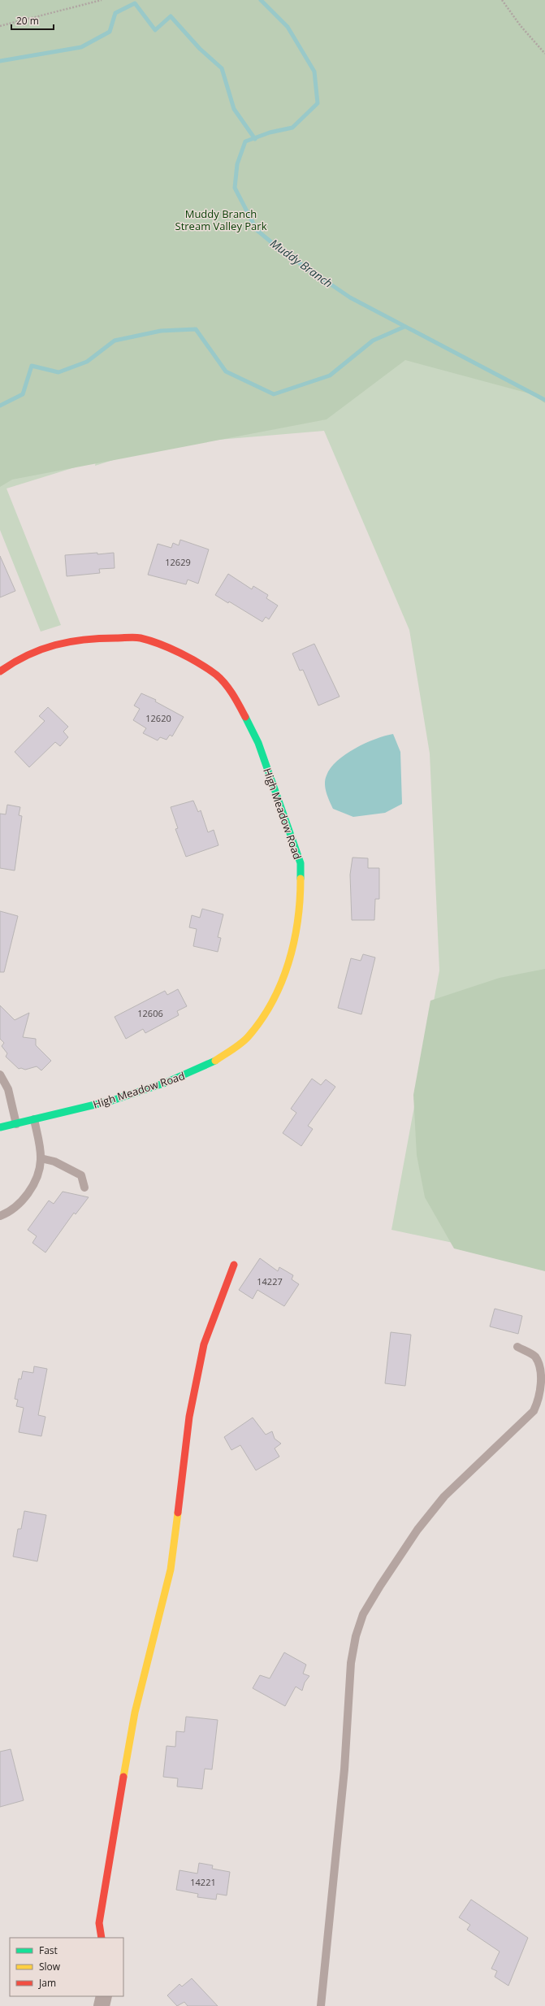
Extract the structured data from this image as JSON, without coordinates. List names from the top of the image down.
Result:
{
  "streets": {
    "street": ["High Meadow Road"]
  },
  "water": ["Muddy Branch"],
  "parks": ["Muddy Branch Stream Valley Park"],
  "house_numbers": [
    "12629",
    "12620",
    "12606",
    "14227",
    "14221"
  ],
  "legend": ["Fast", "Slow", "Jam"],
  "scale_bar": "20 m"
}
